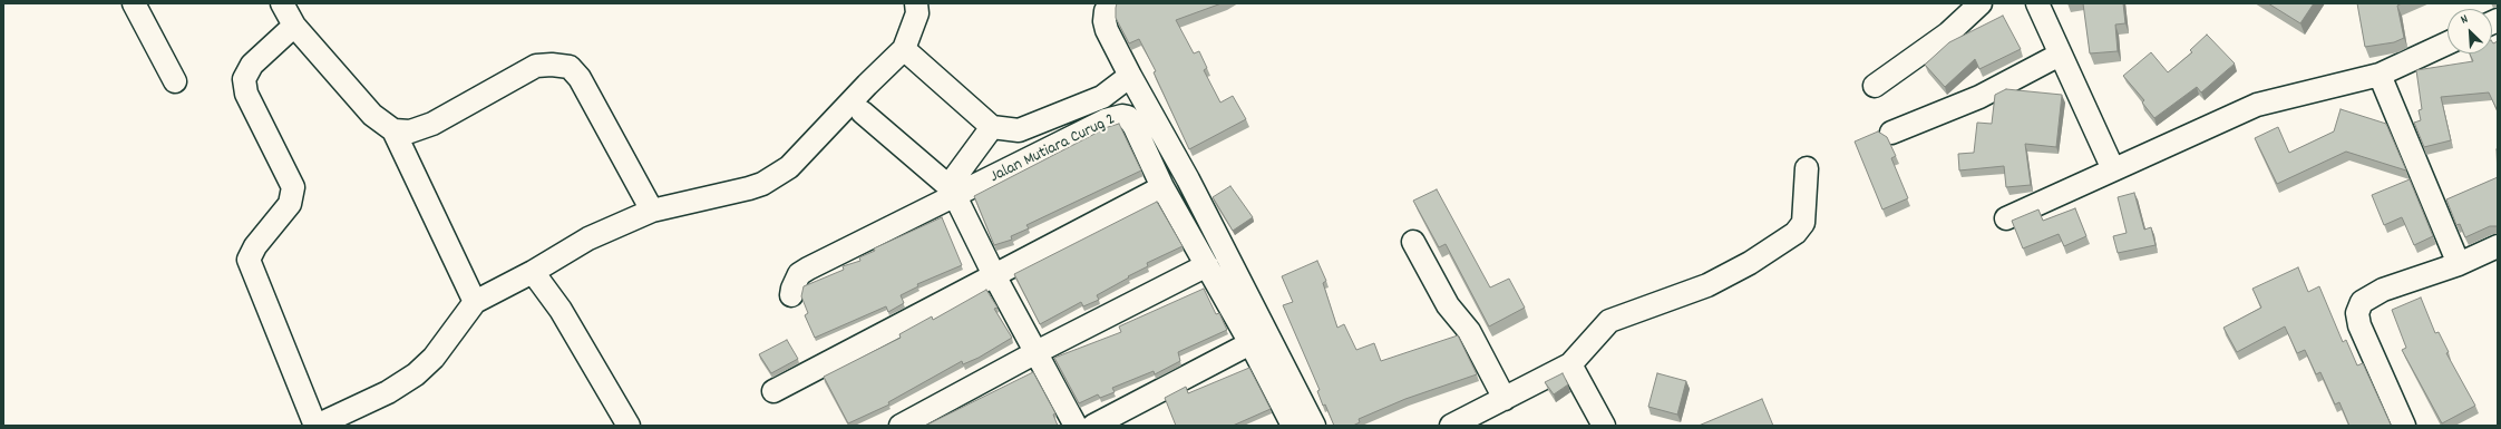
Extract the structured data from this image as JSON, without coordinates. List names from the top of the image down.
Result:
{
  "streets": {
    "street": ["Jalan Mutiara Curug 2"]
  },
  "north": "top left"
}
